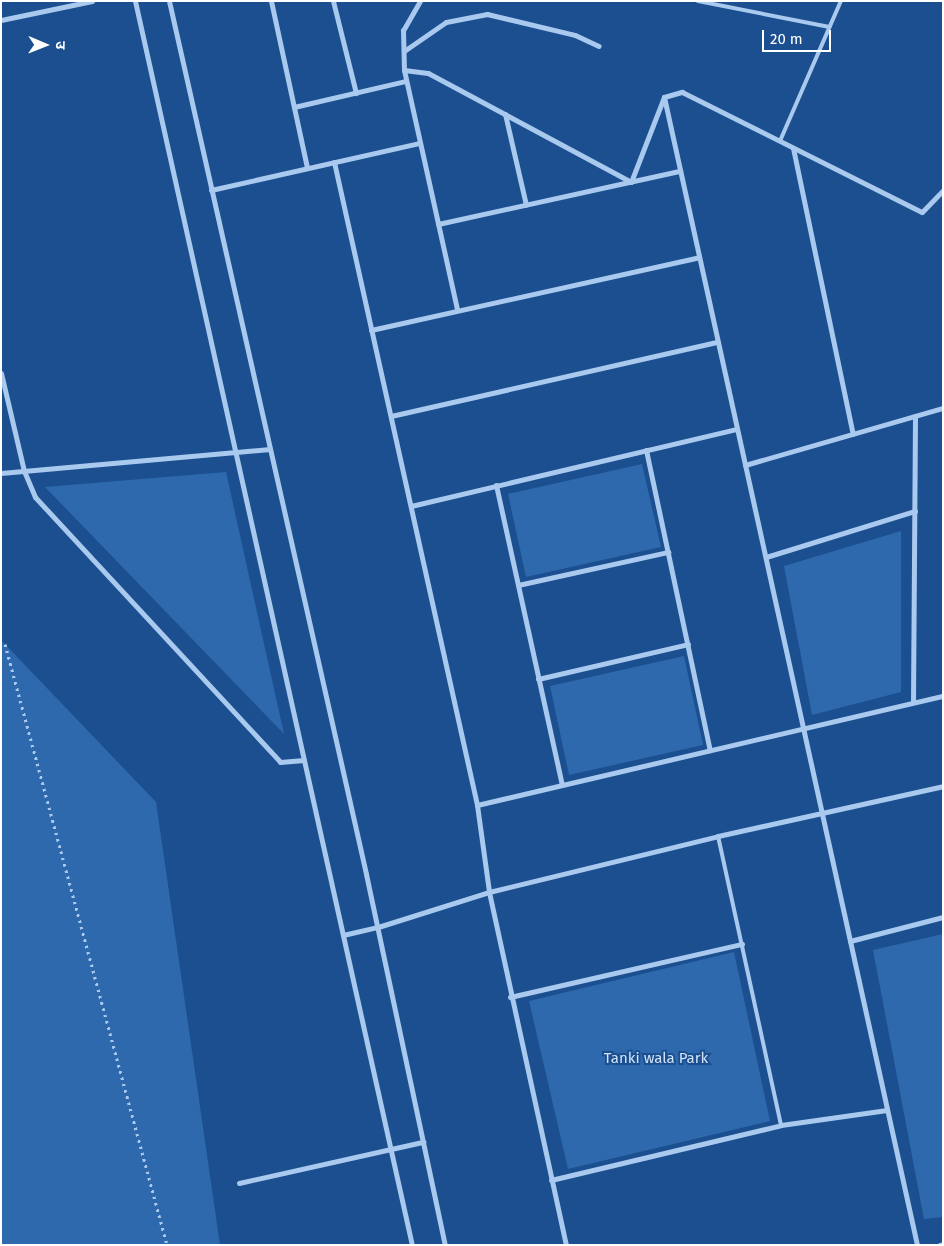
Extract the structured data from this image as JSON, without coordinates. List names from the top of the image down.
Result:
{
  "parks": ["Tanki wala Park"],
  "scale_bar": "20 m",
  "north": "right"
}
